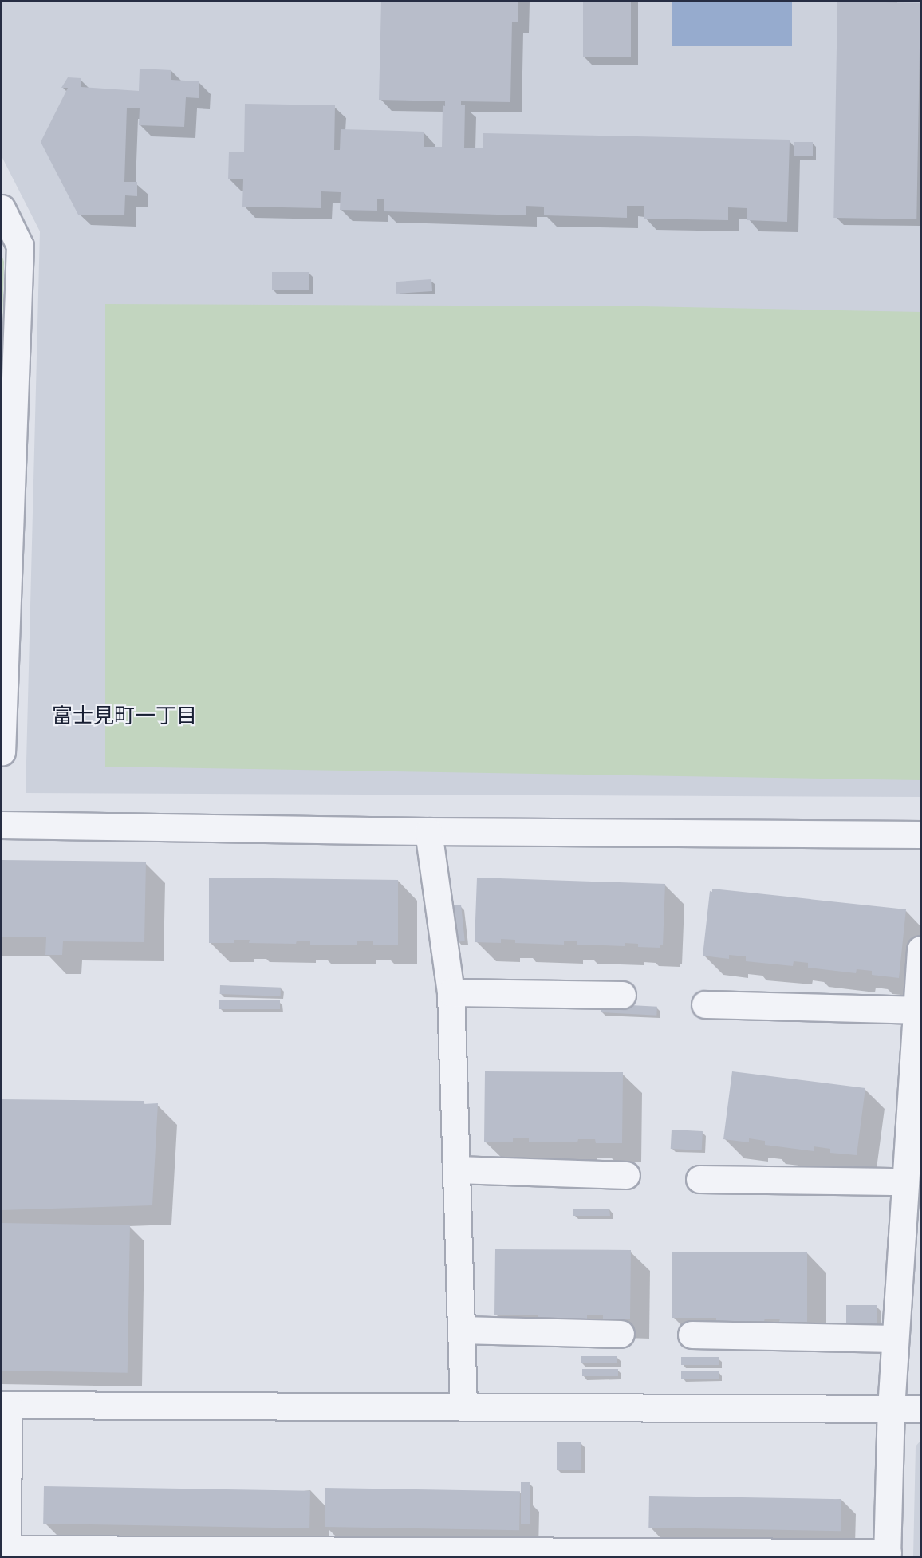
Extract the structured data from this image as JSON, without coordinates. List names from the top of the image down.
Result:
{
  "districts": ["富士見町一丁目"]
}
